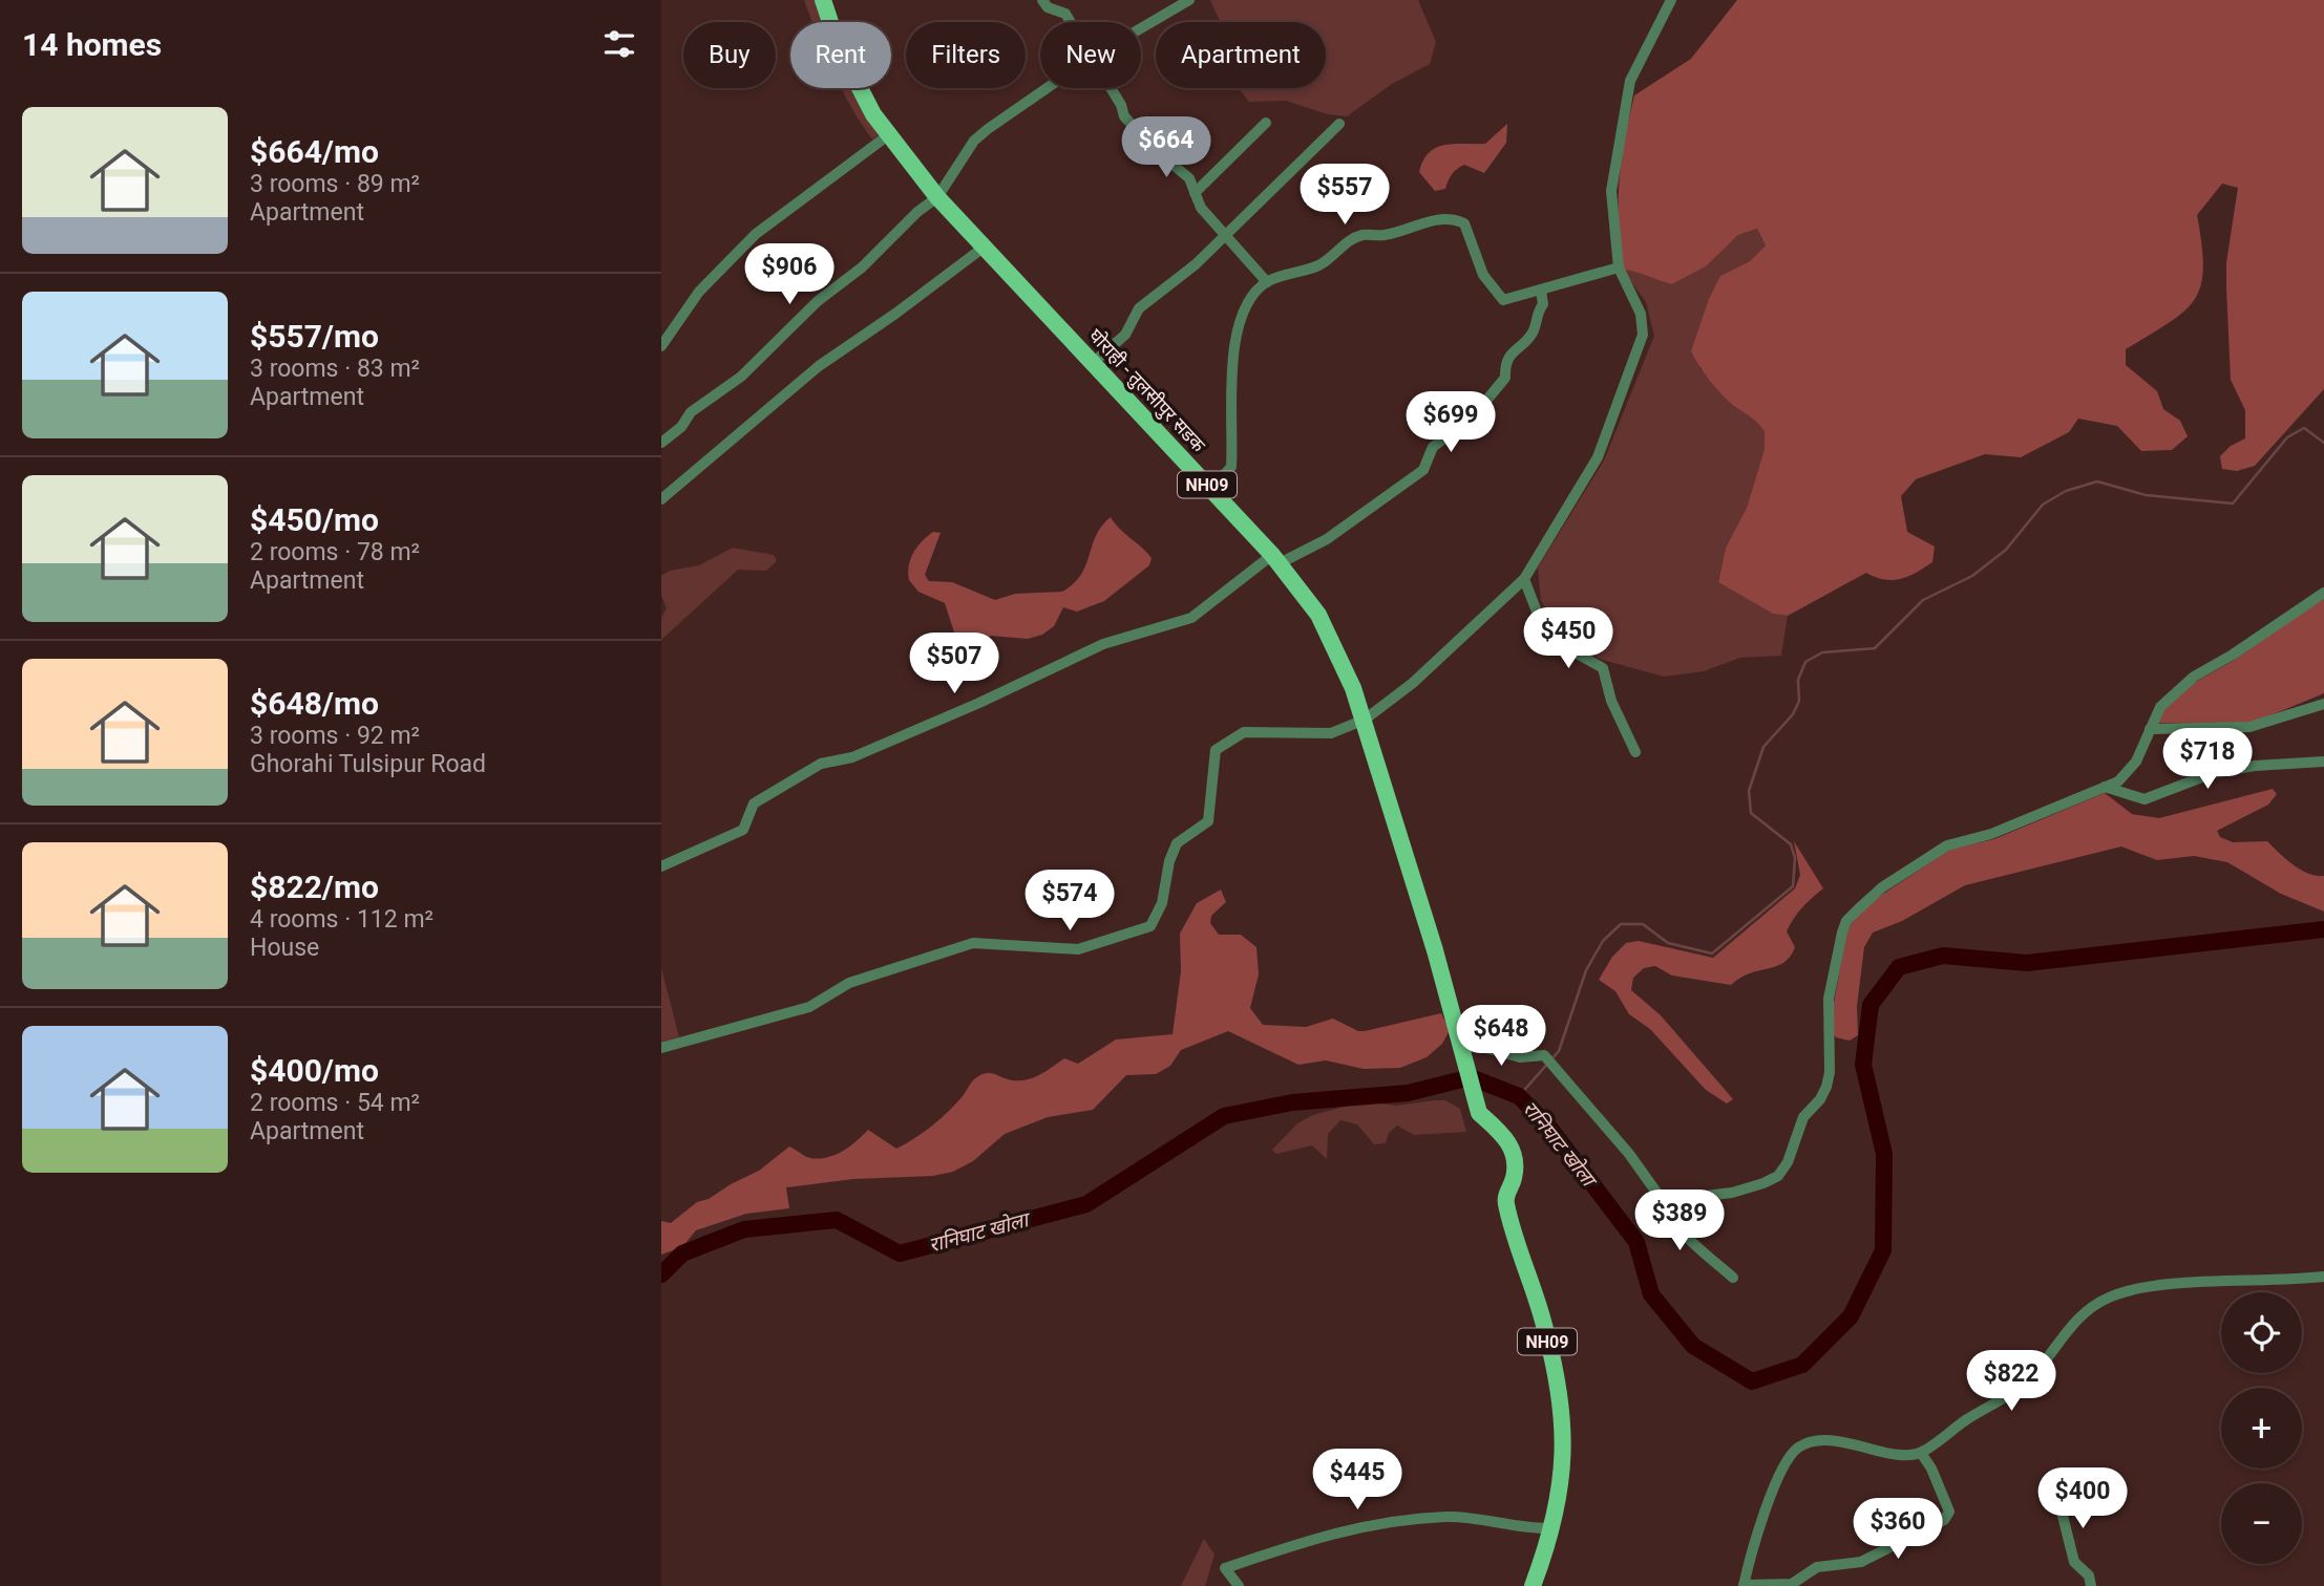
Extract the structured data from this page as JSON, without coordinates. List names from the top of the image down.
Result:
{
  "streets": {
    "main road": ["घोराही - तुलसीपुर सडक", "NH09"]
  },
  "crossings": [
    ["घोराही - तुलसीपुर सडक", "NH09"]
  ],
  "water": ["रानिघाट खोला"],
  "page": {
    "heading": "14 homes",
    "chip": [
      "Buy",
      "Rent",
      "Filters",
      "New",
      "Apartment"
    ],
    "list": [
      {
        "name": "$664/mo",
        "note": "3 rooms · 89 m² · Apartment"
      },
      {
        "name": "$557/mo",
        "note": "3 rooms · 83 m² · Apartment"
      },
      {
        "name": "$450/mo",
        "note": "2 rooms · 78 m² · Apartment"
      },
      {
        "name": "$648/mo",
        "note": "3 rooms · 92 m² · Ghorahi Tulsipur Road"
      },
      {
        "name": "$822/mo",
        "note": "4 rooms · 112 m² · House"
      },
      {
        "name": "$400/mo",
        "note": "2 rooms · 54 m² · Apartment"
      }
    ],
    "price": [
      "$664",
      "$557",
      "$906",
      "$699",
      "$450",
      "$507",
      "$718",
      "$574",
      "$648",
      "$389",
      "$822",
      "$445",
      "$400",
      "$360"
    ],
    "map_buttons": ["+", "−"]
  }
}
